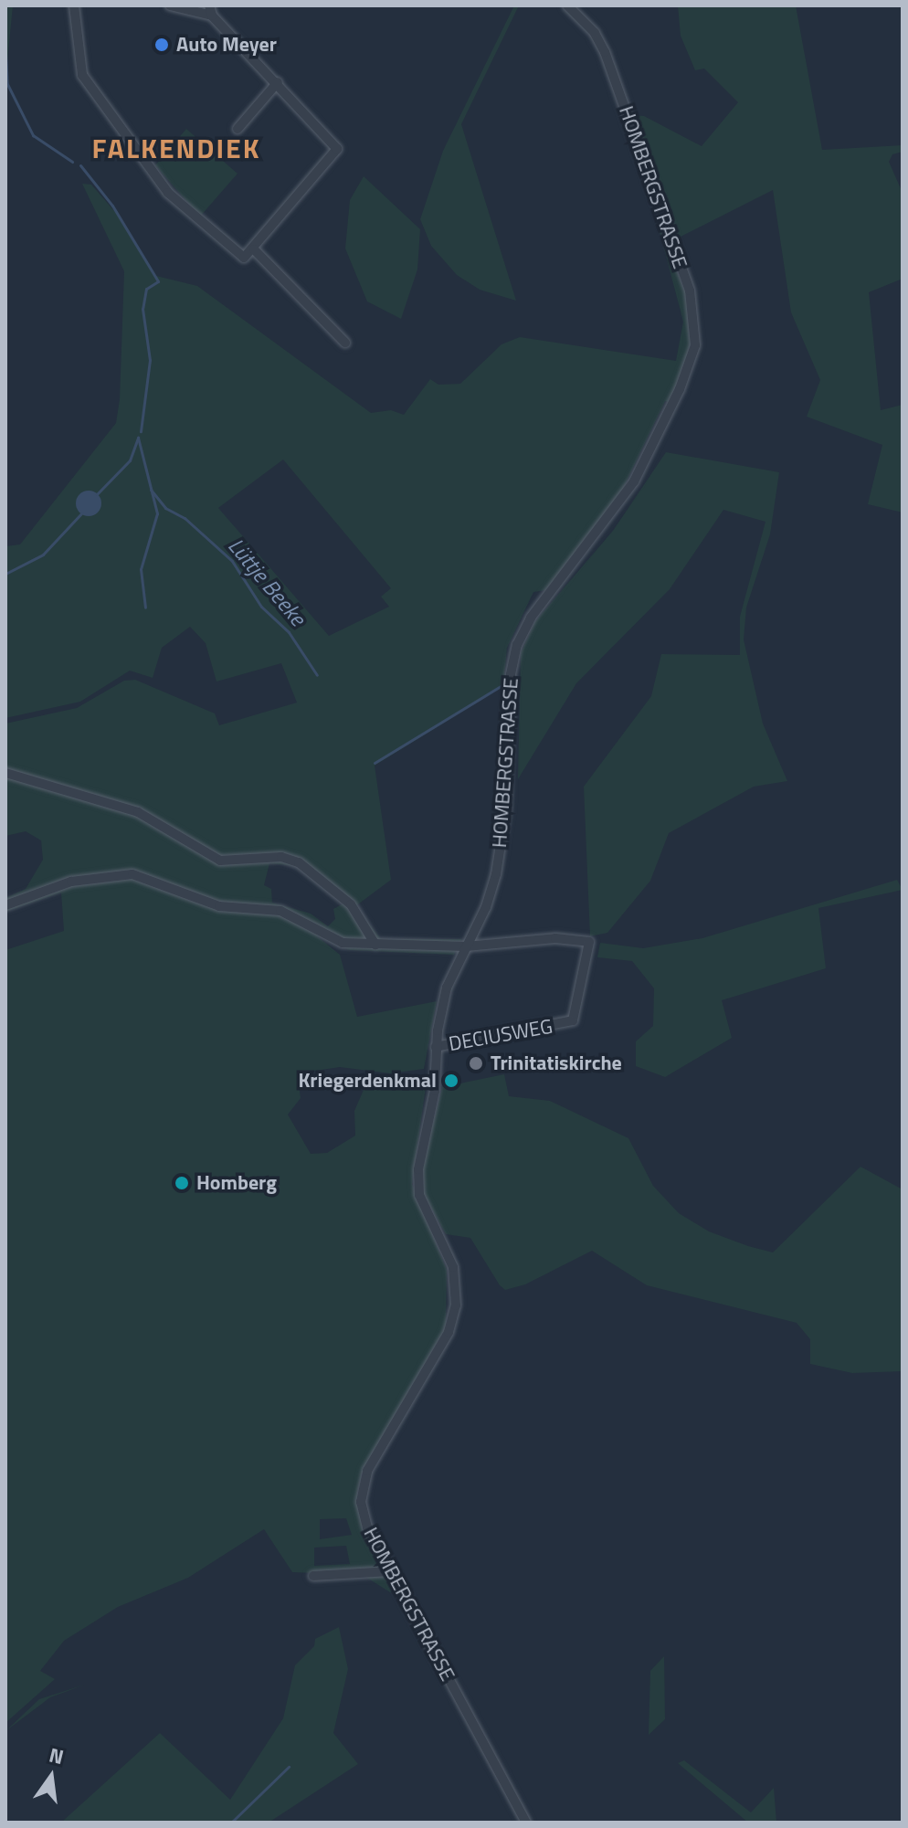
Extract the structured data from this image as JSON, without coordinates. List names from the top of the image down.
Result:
{
  "streets": {
    "street": ["HOMBERGSTRASSE", "DECIUSWEG"]
  },
  "crossings": [
    ["HOMBERGSTRASSE", "DECIUSWEG"]
  ],
  "districts": ["FALKENDIEK"],
  "water": ["Lüttje Beeke"],
  "places": [
    "Auto Meyer",
    "Trinitatiskirche",
    "Kriegerdenkmal",
    "Homberg"
  ],
  "north": "top"
}
